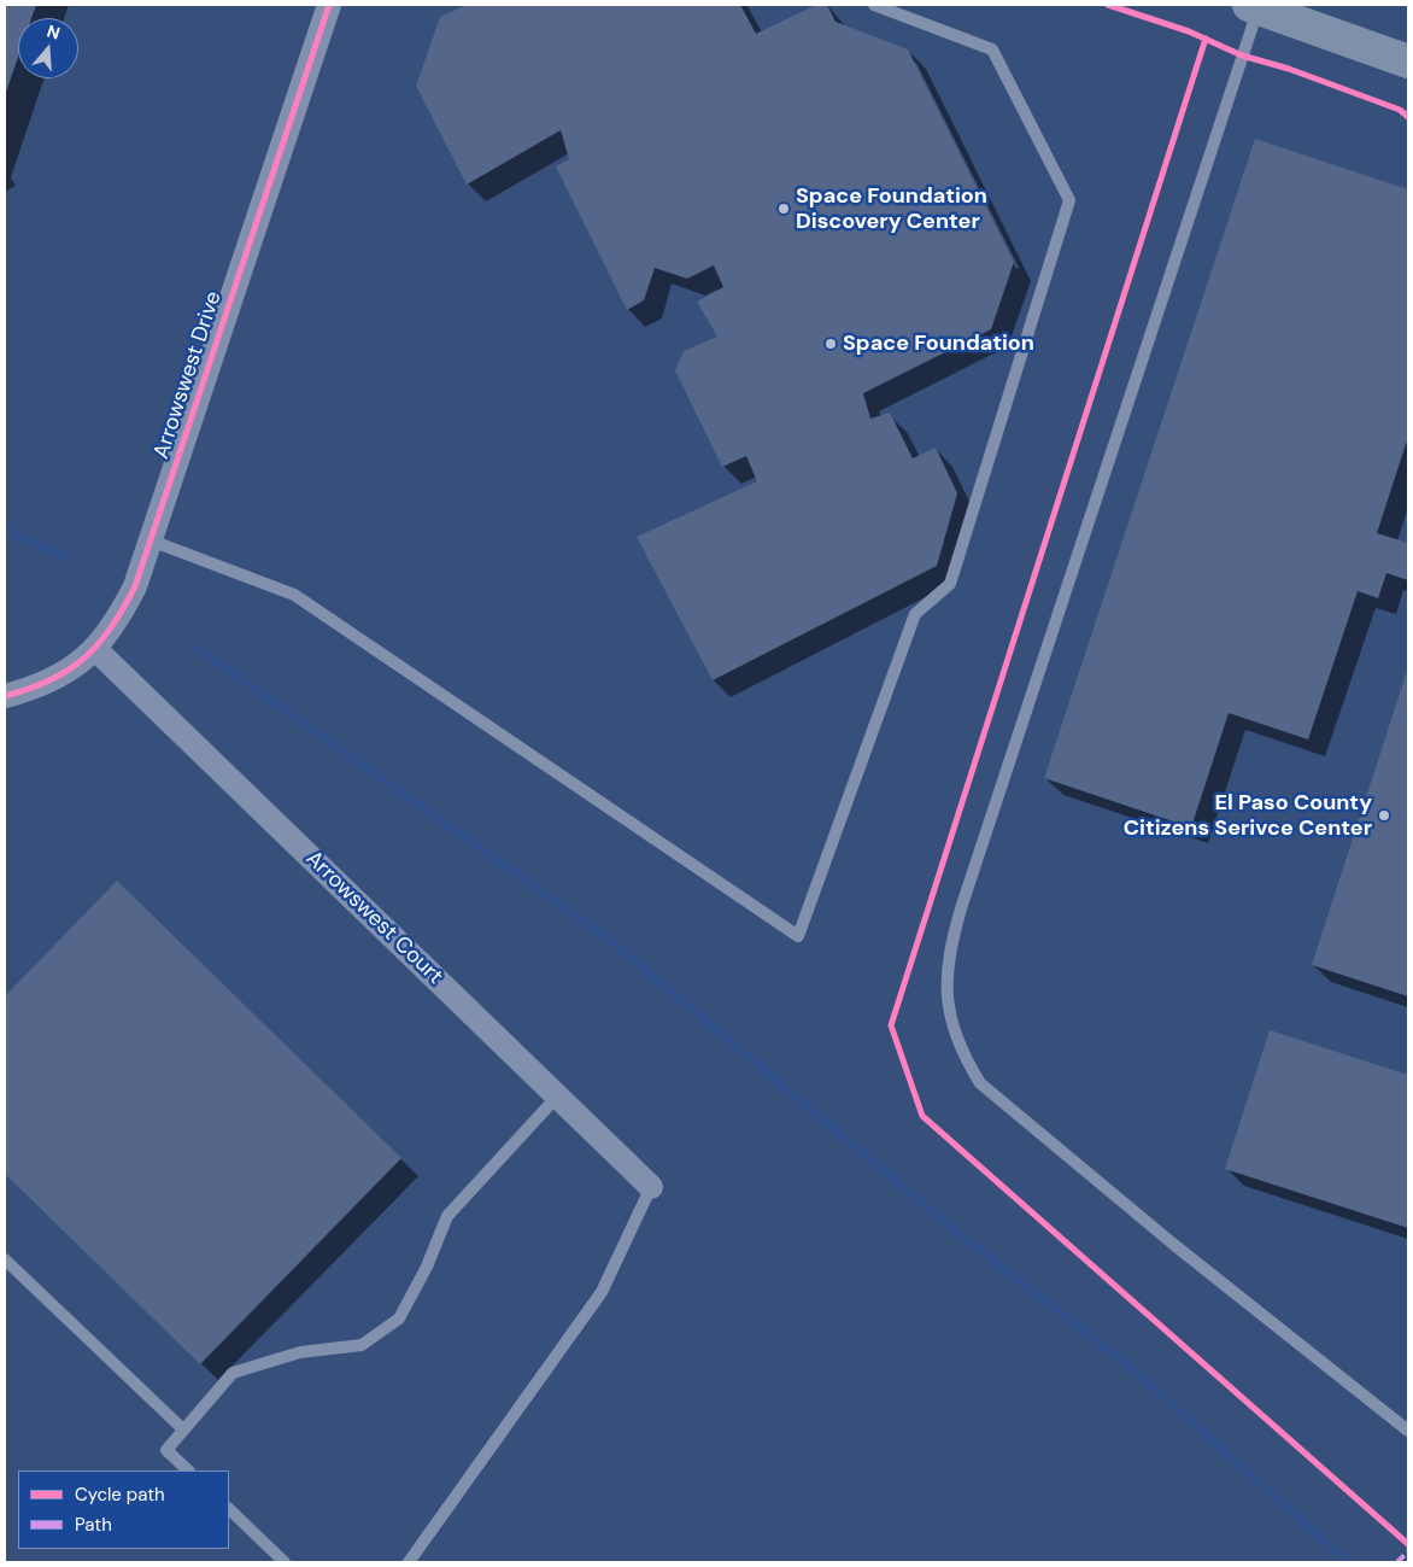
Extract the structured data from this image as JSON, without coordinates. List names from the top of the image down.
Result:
{
  "streets": {
    "street": ["Arrowswest Drive", "Arrowswest Court"]
  },
  "crossings": [
    ["Arrowswest Drive", "Arrowswest Court"]
  ],
  "places": ["Space Foundation Discovery Center", "Space Foundation", "El Paso County Citizens Serivce Center"],
  "legend": ["Cycle path", "Path"],
  "north": "top"
}
